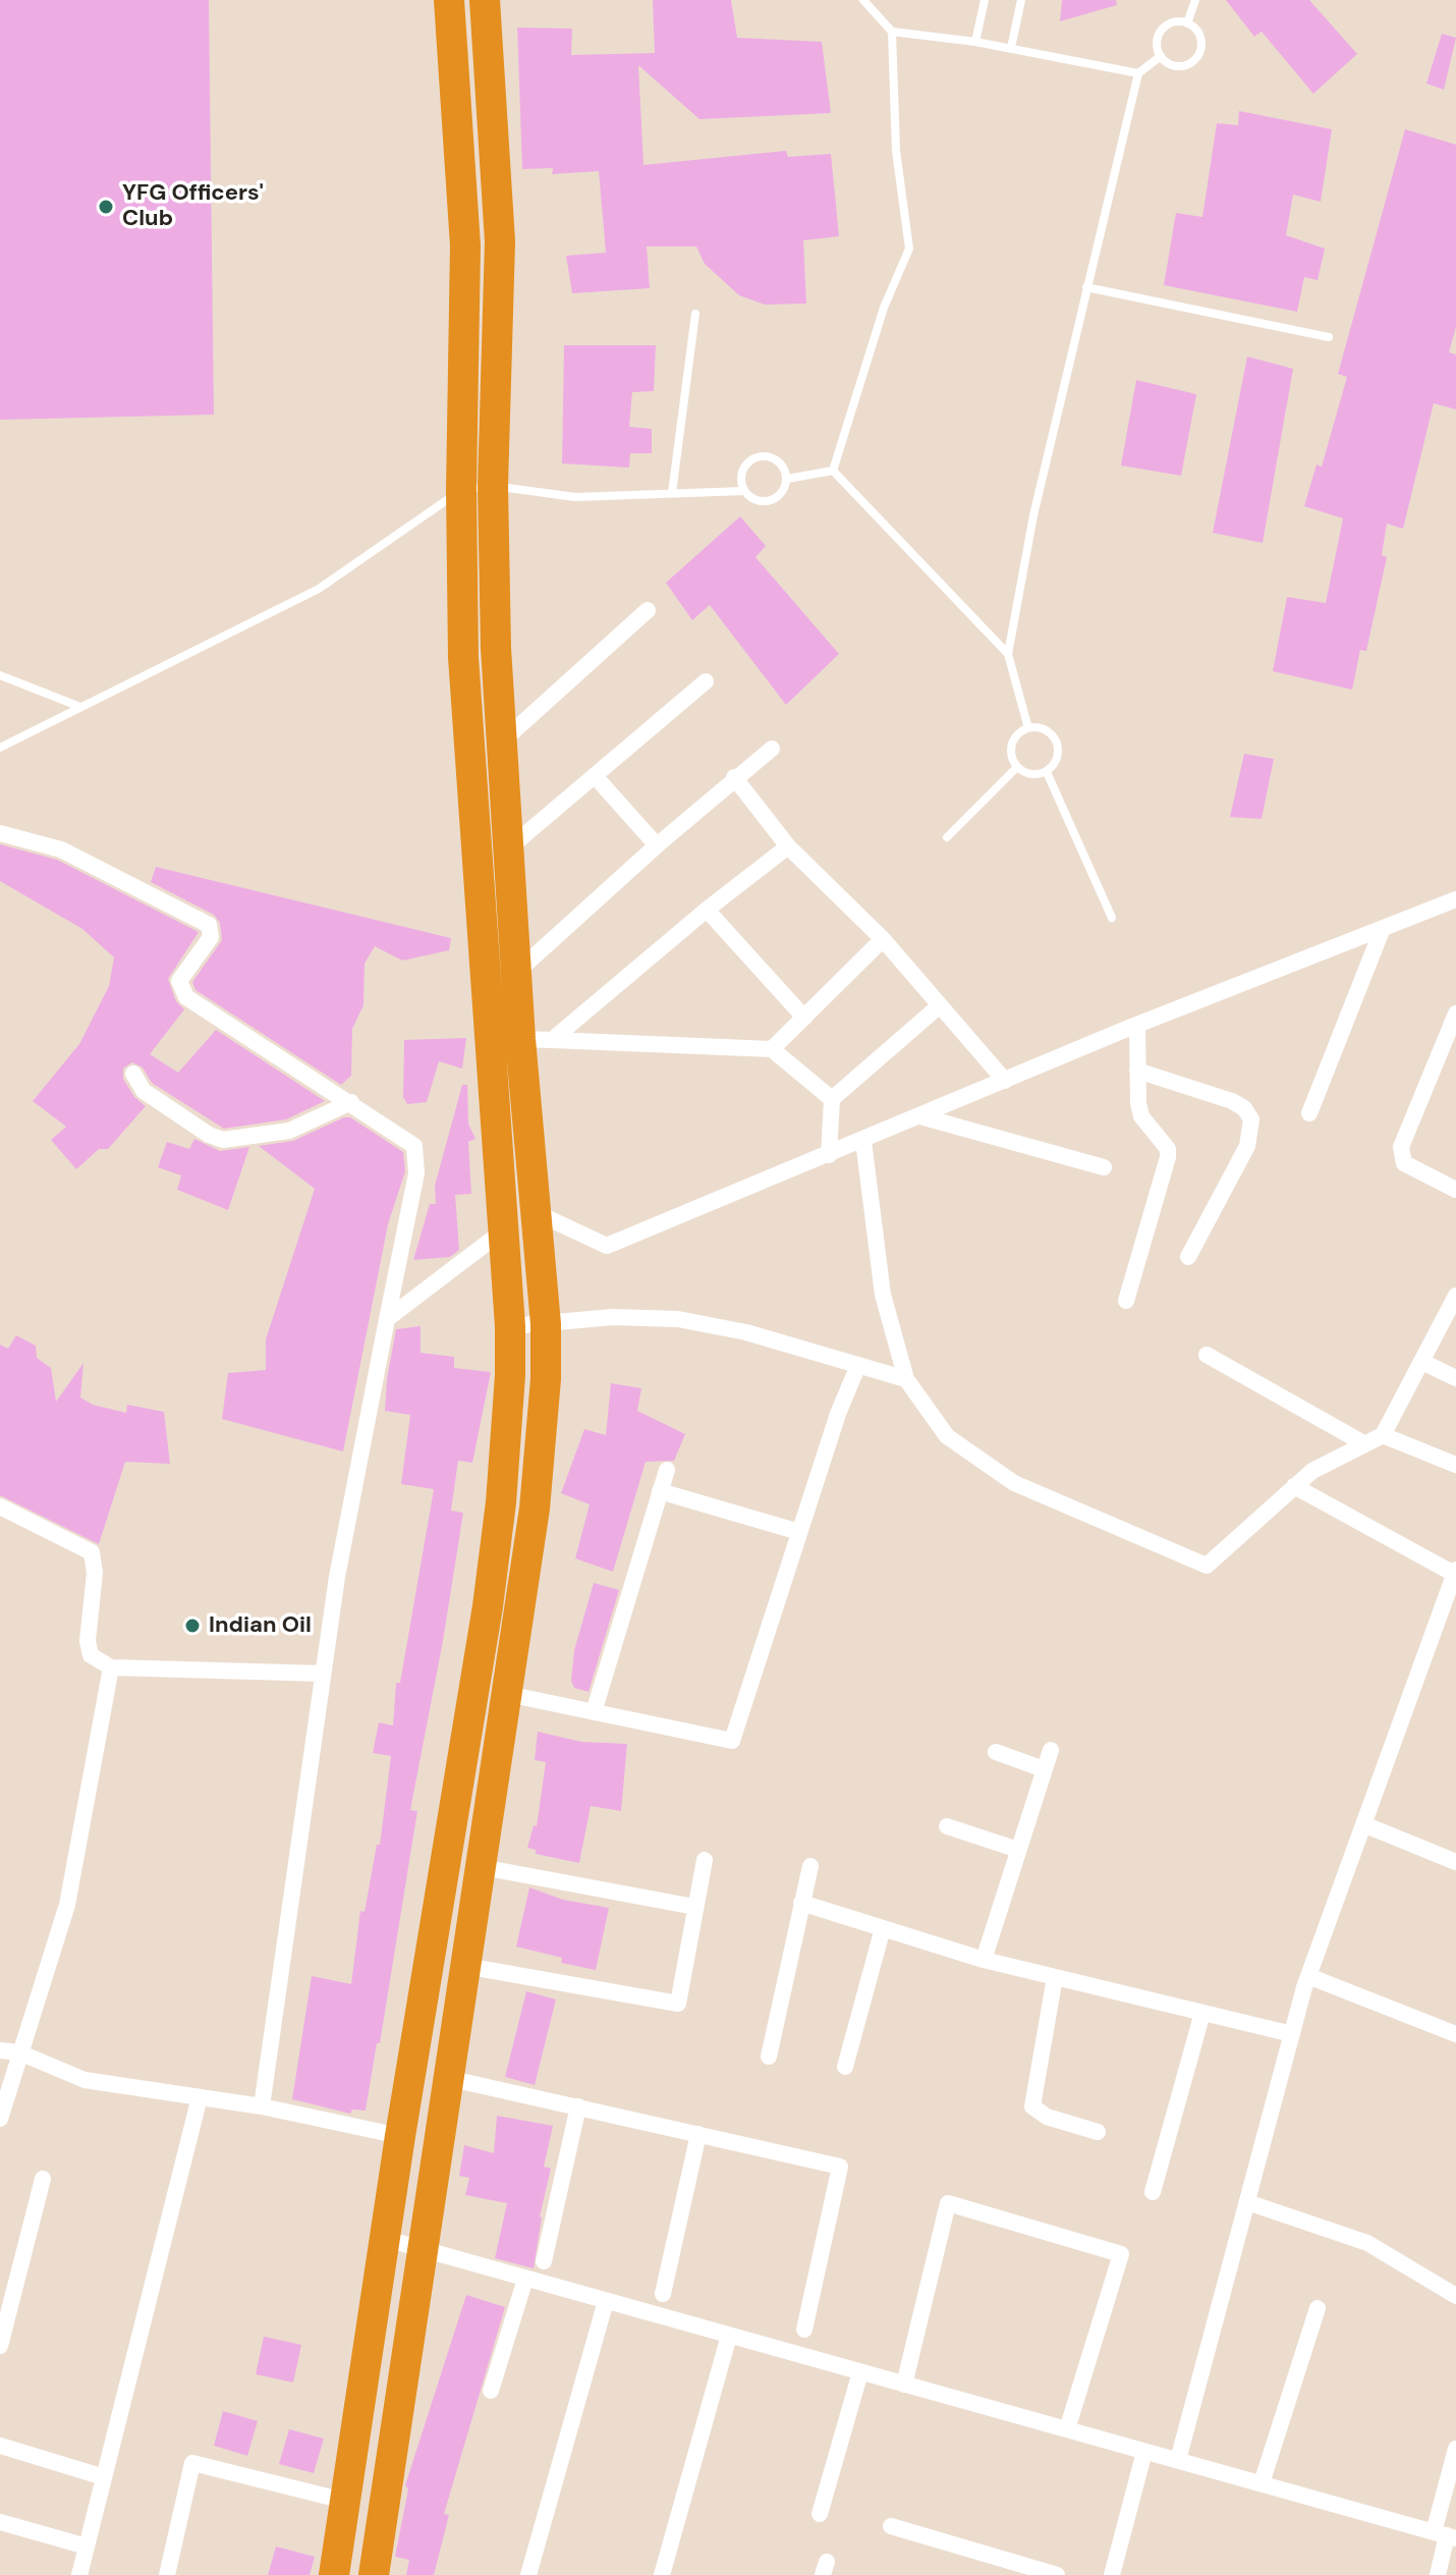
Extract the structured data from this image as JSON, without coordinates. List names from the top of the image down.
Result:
{
  "places": ["YFG Officers' Club", "Indian Oil"]
}
